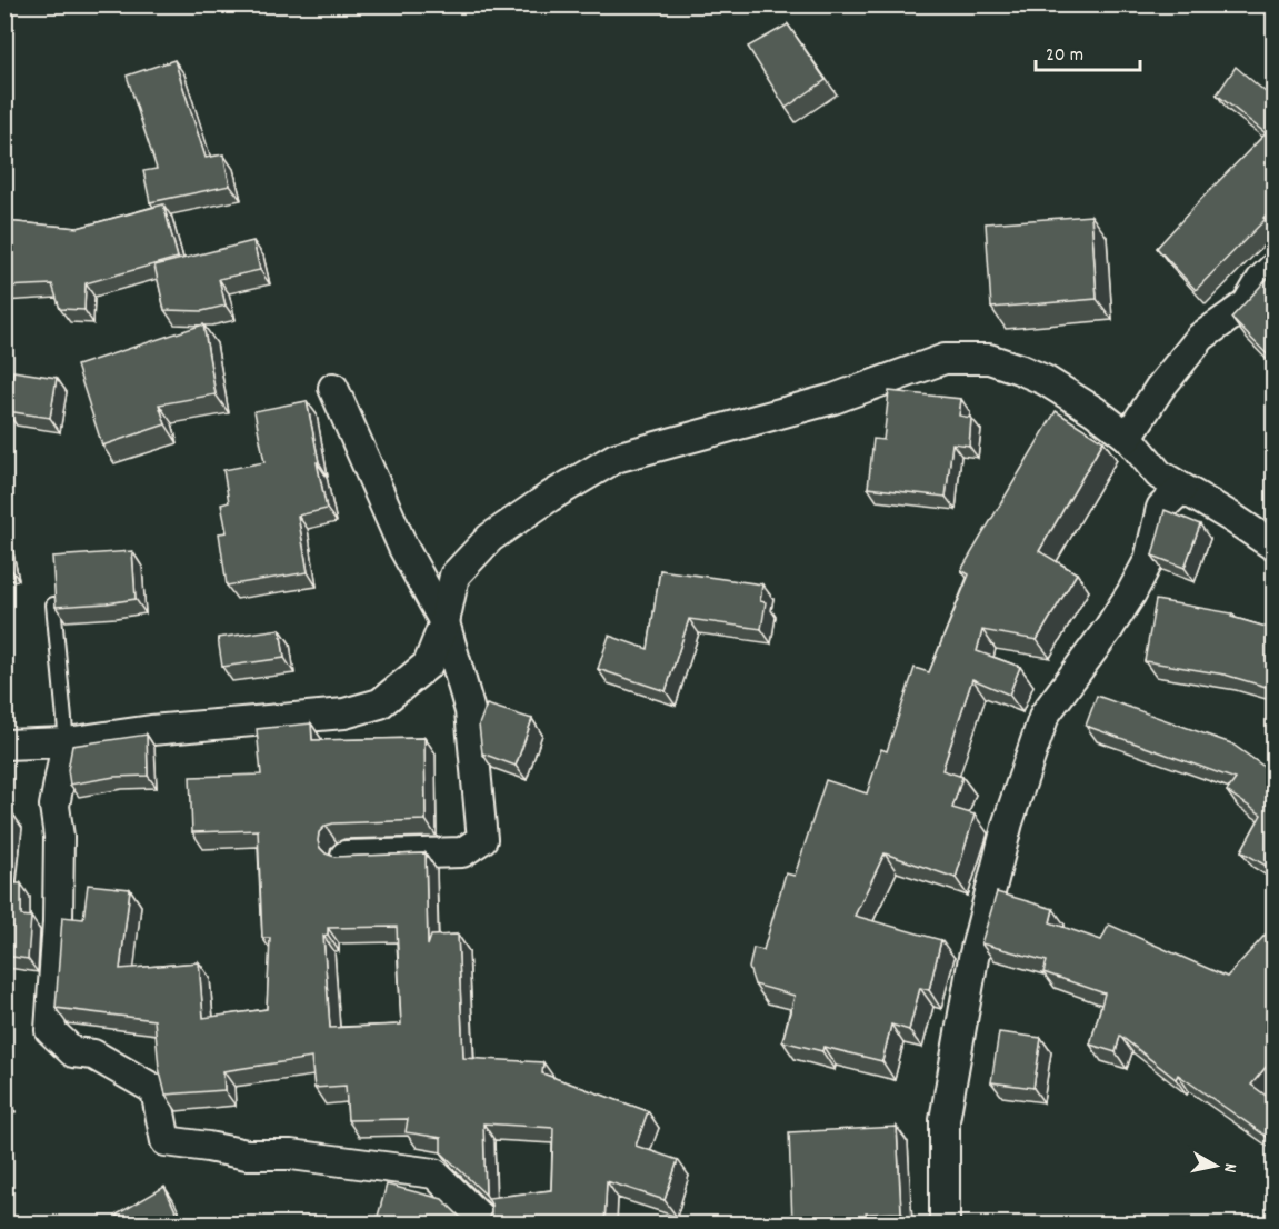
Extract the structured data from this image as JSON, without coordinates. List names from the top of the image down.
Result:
{
  "scale_bar": "20 m",
  "north": "right"
}
